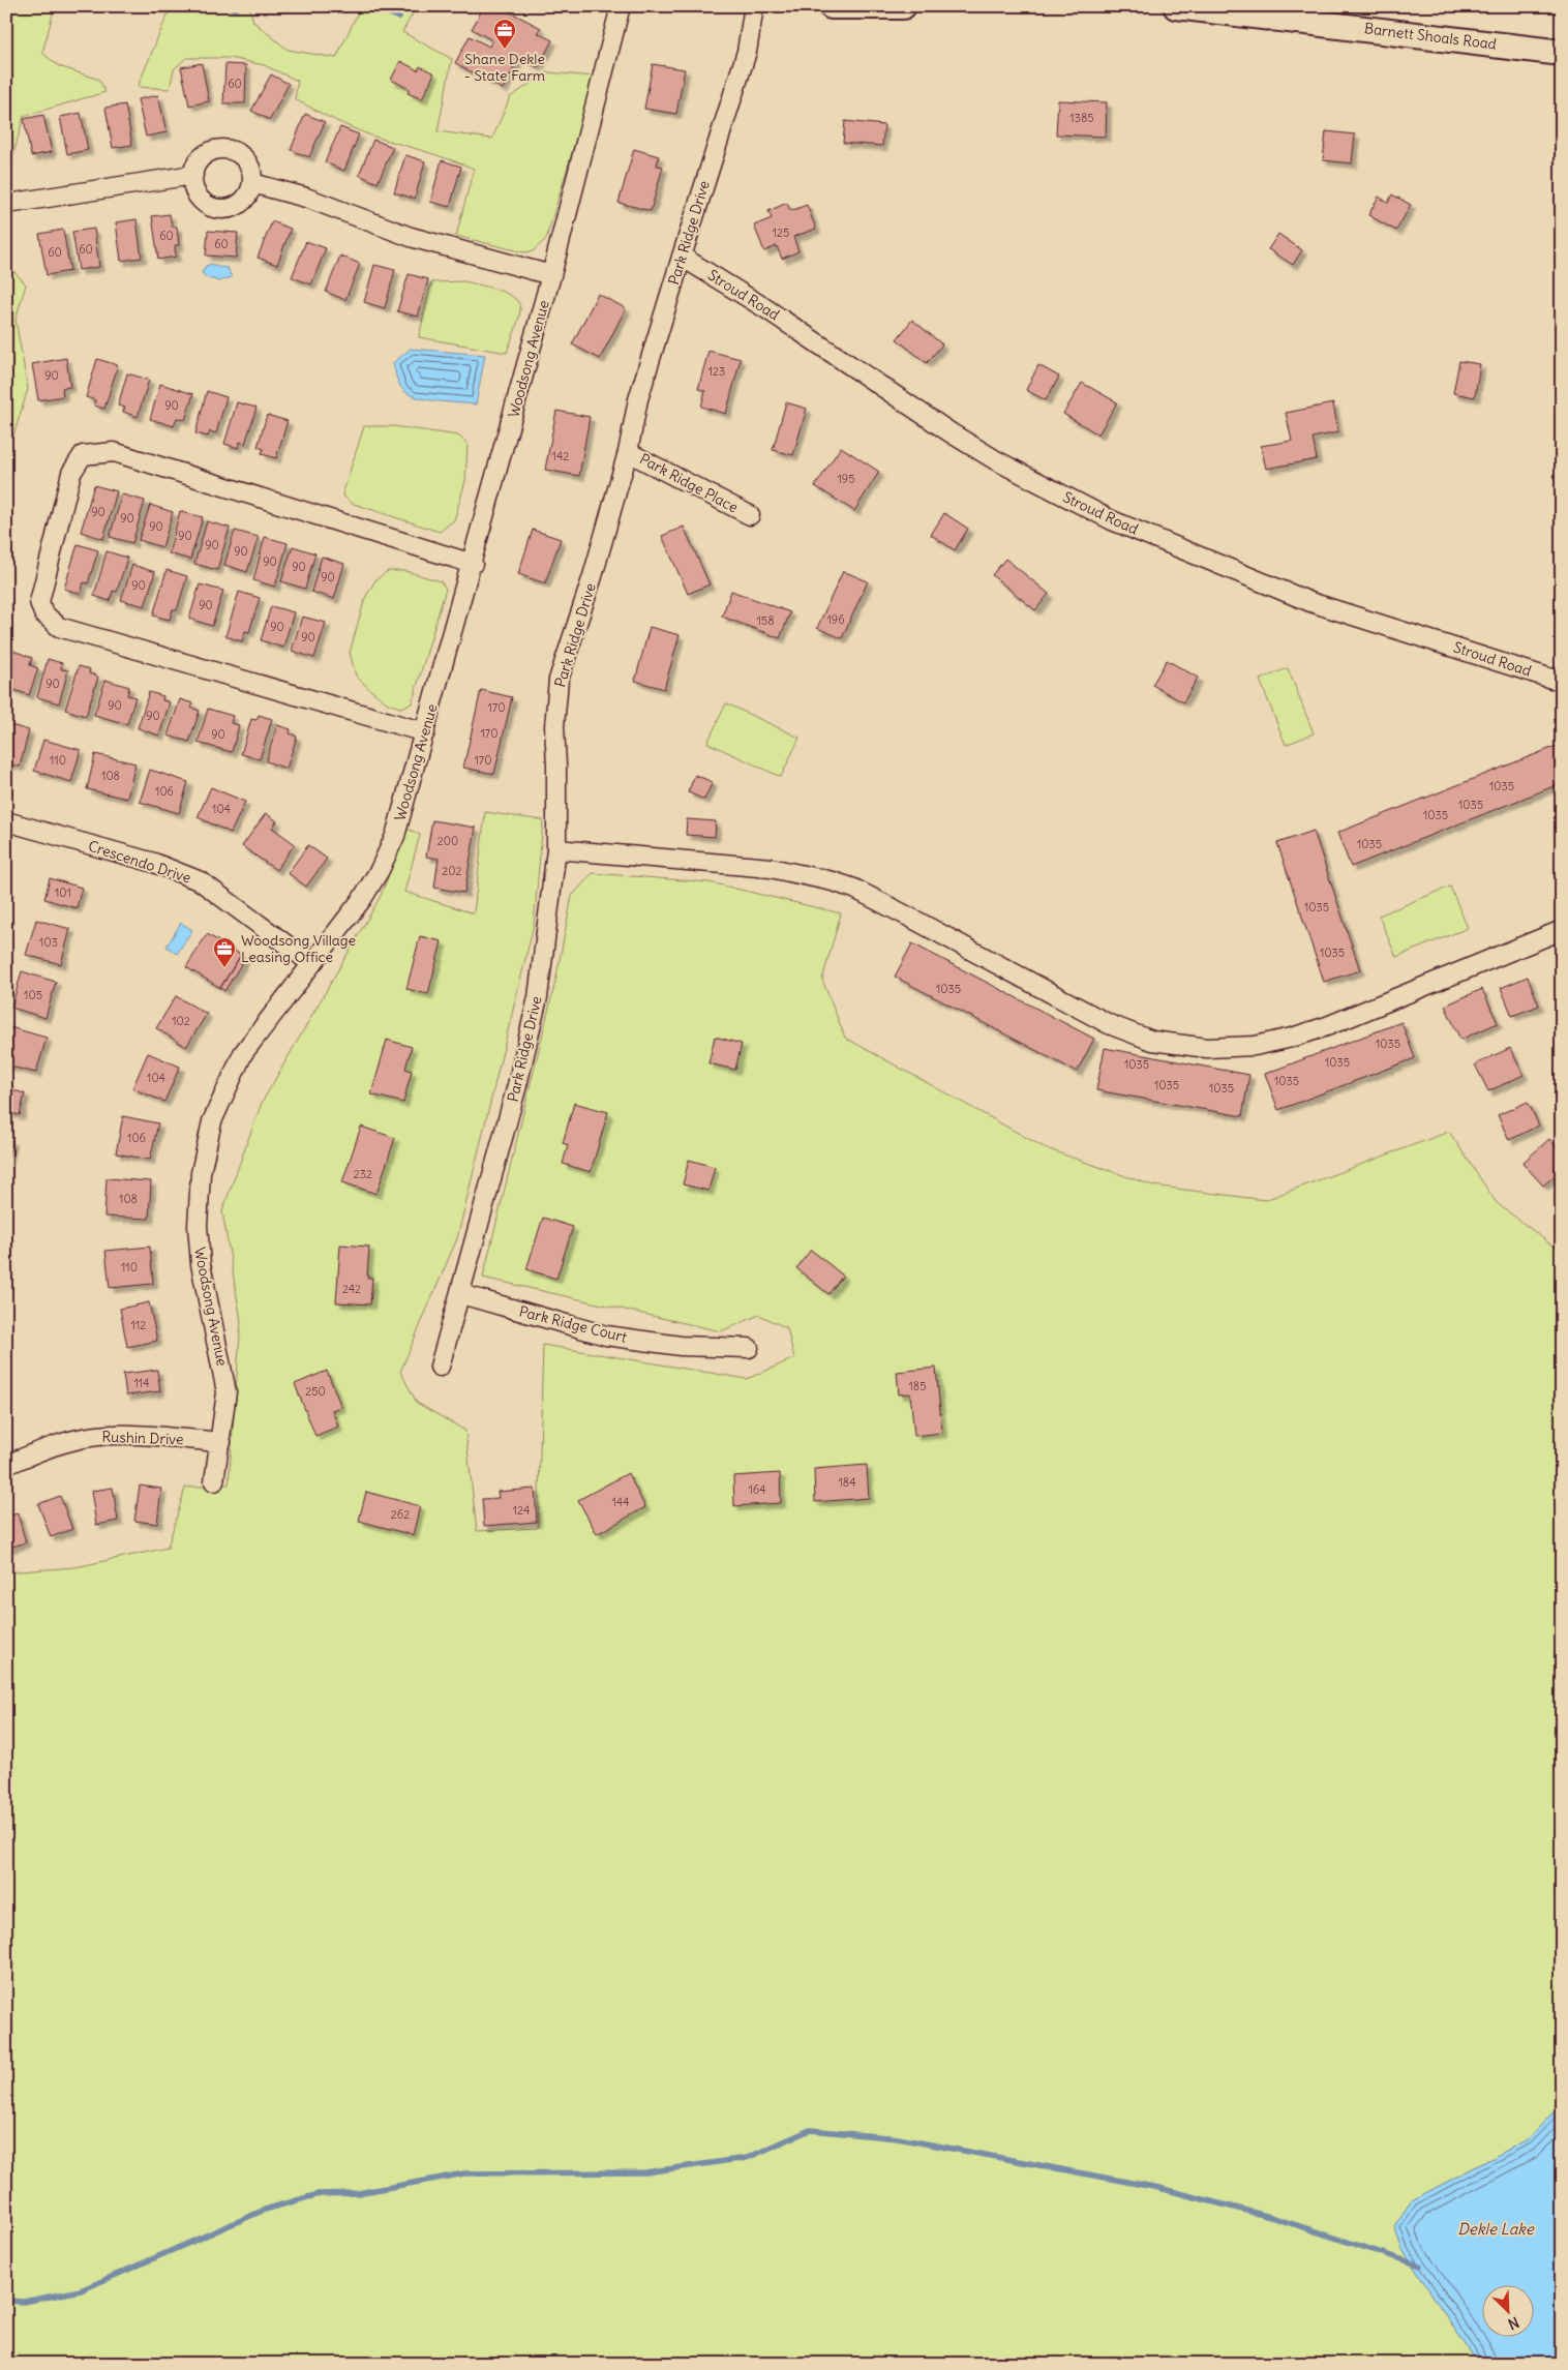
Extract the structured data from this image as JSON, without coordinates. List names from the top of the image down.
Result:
{
  "streets": {
    "main road": ["Barnett Shoals Road"],
    "street": [
      "Park Ridge Drive",
      "Stroud Road",
      "Woodsong Avenue",
      "Park Ridge Place",
      "Crescendo Drive",
      "Park Ridge Court",
      "Rushin Drive"
    ]
  },
  "crossings": [
    ["Park Ridge Drive", "Stroud Road"],
    ["Park Ridge Drive", "Park Ridge Place"],
    ["Park Ridge Drive", "Park Ridge Court"],
    ["Woodsong Avenue", "Crescendo Drive"],
    ["Woodsong Avenue", "Rushin Drive"]
  ],
  "water": ["Dekle Lake"],
  "places": {
    "office": ["Shane Dekle - State Farm", "Woodsong Village Leasing Office"]
  },
  "house_numbers": [
    "60",
    "1385",
    "125",
    "60",
    "60",
    "60",
    "60",
    "123",
    "90",
    "90",
    "142",
    "195",
    "90",
    "90",
    "90",
    "90",
    "90",
    "90",
    "90",
    "90",
    "90",
    "90",
    "90",
    "196",
    "158",
    "90",
    "90",
    "90",
    "90",
    "170",
    "90",
    "170",
    "90",
    "110",
    "170",
    "108",
    "1035",
    "106",
    "1035",
    "104",
    "1035",
    "200",
    "1035",
    "202",
    "101",
    "1035",
    "103",
    "1035",
    "1035",
    "105",
    "102",
    "1035",
    "1035",
    "1035",
    "104",
    "1035",
    "1035",
    "1035",
    "106",
    "232",
    "108",
    "110",
    "242",
    "112",
    "114",
    "185",
    "250",
    "184",
    "164",
    "144",
    "124",
    "262"
  ],
  "north": "bottom right"
}
